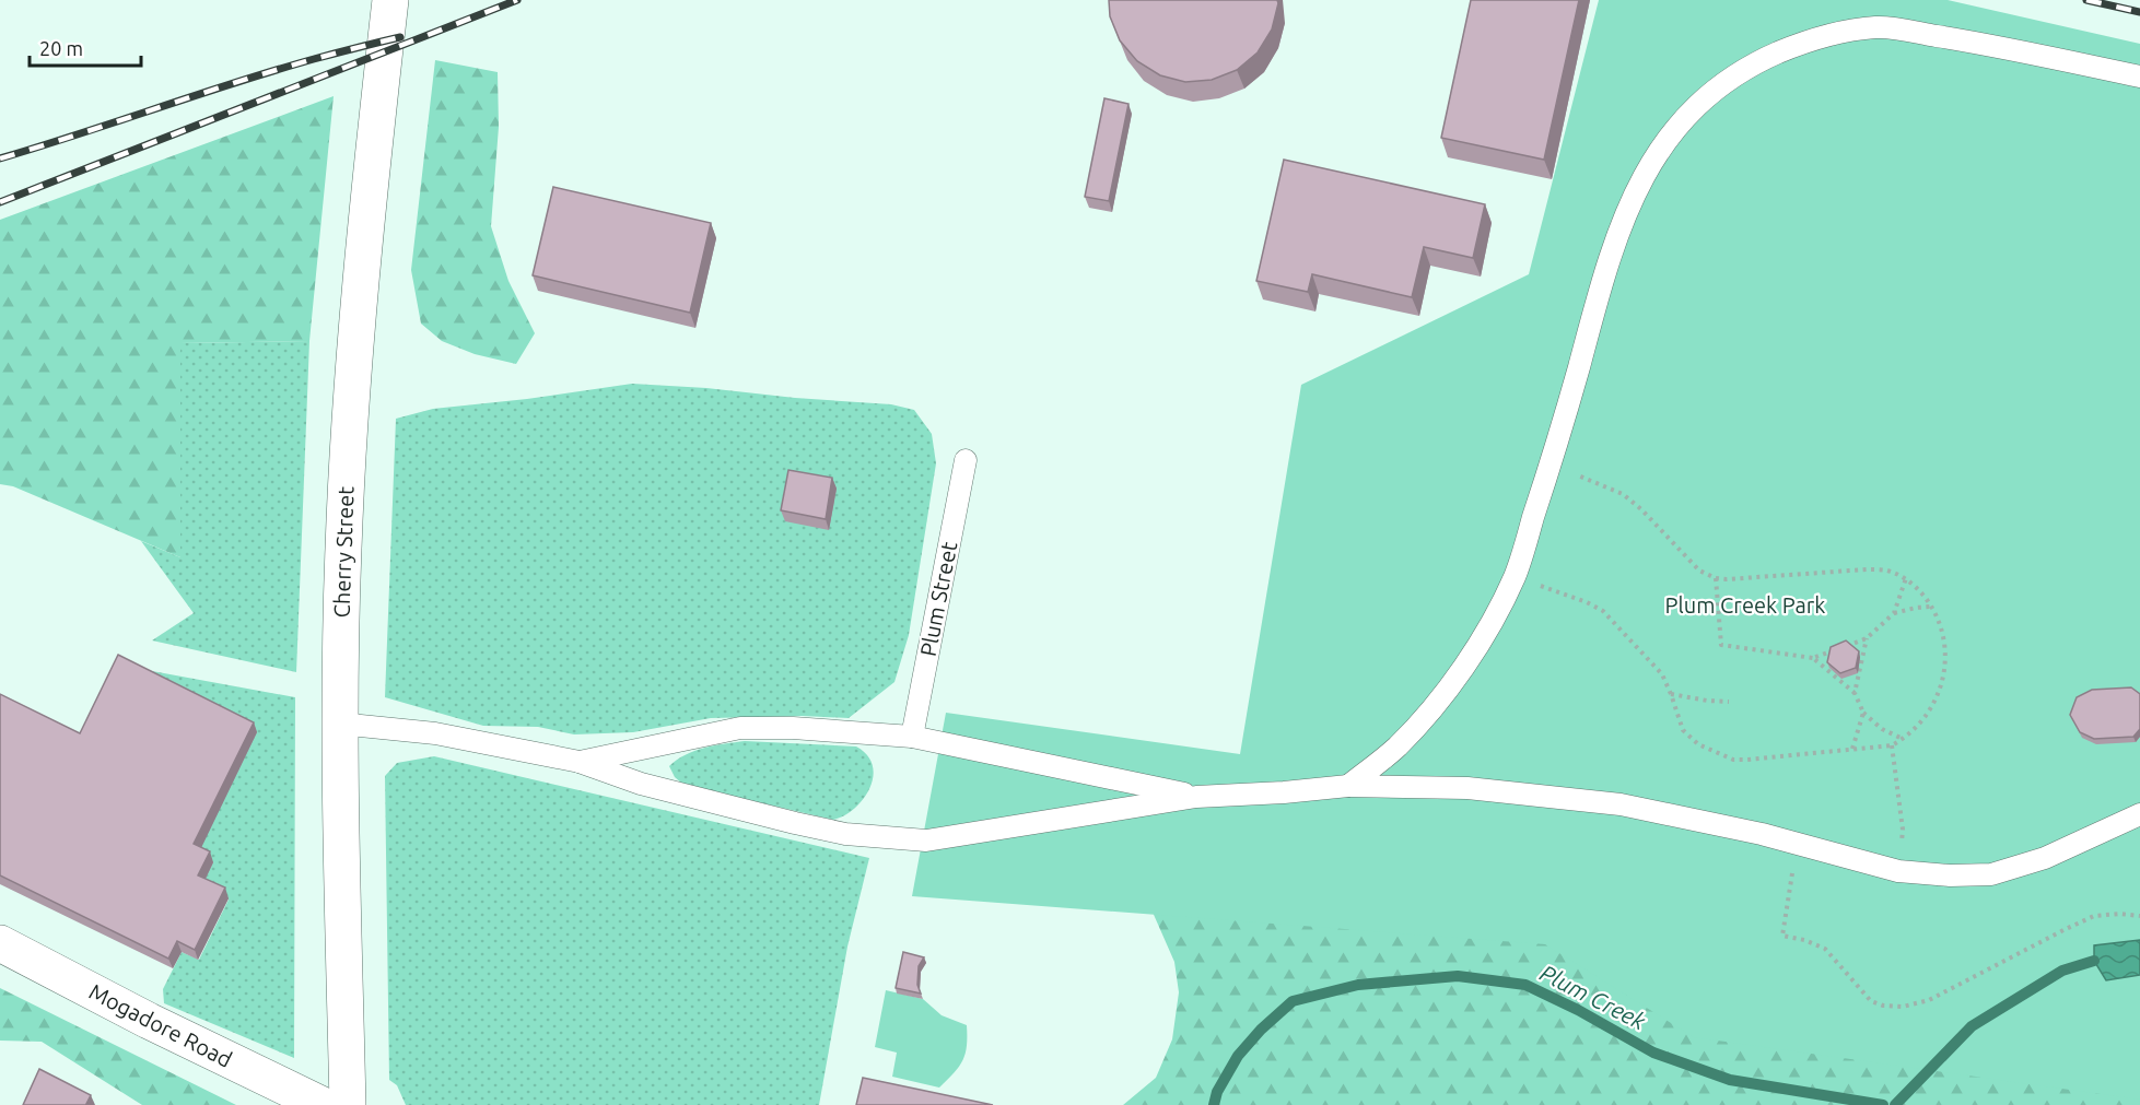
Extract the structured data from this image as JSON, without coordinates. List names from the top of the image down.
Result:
{
  "streets": {
    "street": ["Cherry Street", "Mogadore Road"],
    "lane": ["Plum Street"]
  },
  "water": ["Plum Creek"],
  "parks": ["Plum Creek Park"],
  "scale_bar": "20 m"
}
